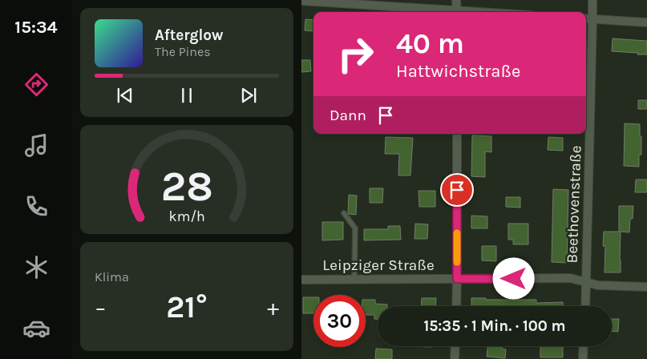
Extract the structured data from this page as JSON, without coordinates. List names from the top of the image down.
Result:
{
  "streets": {
    "street": ["Beethovenstraße", "Leipziger Straße"]
  },
  "crossings": [
    ["Beethovenstraße", "Leipziger Straße"]
  ],
  "page": {
    "tabs": "15:34",
    "turn": ["40 m", "Hattwichstraße"],
    "song": ["Afterglow", "The Pines"],
    "then": "Dann",
    "tile": "Klima",
    "heat": ["−", "21°", "+"],
    "limit": "30",
    "trip": "15:35 · 1 Min. · 100 m",
    "gauge": ["28", "km/h"]
  }
}
